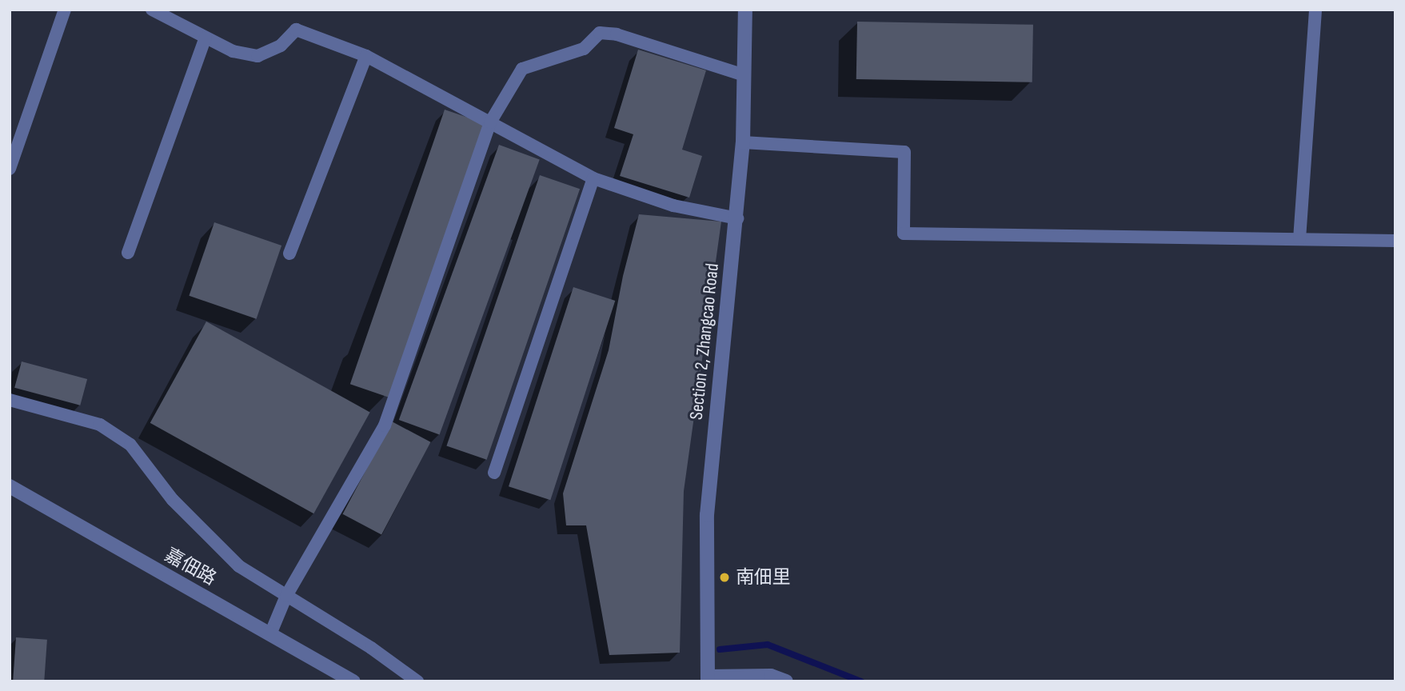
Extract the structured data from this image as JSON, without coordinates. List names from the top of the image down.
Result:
{
  "streets": {
    "street": ["Section 2, Zhangcao Road", "嘉佃路"]
  },
  "places": ["南佃里"]
}
